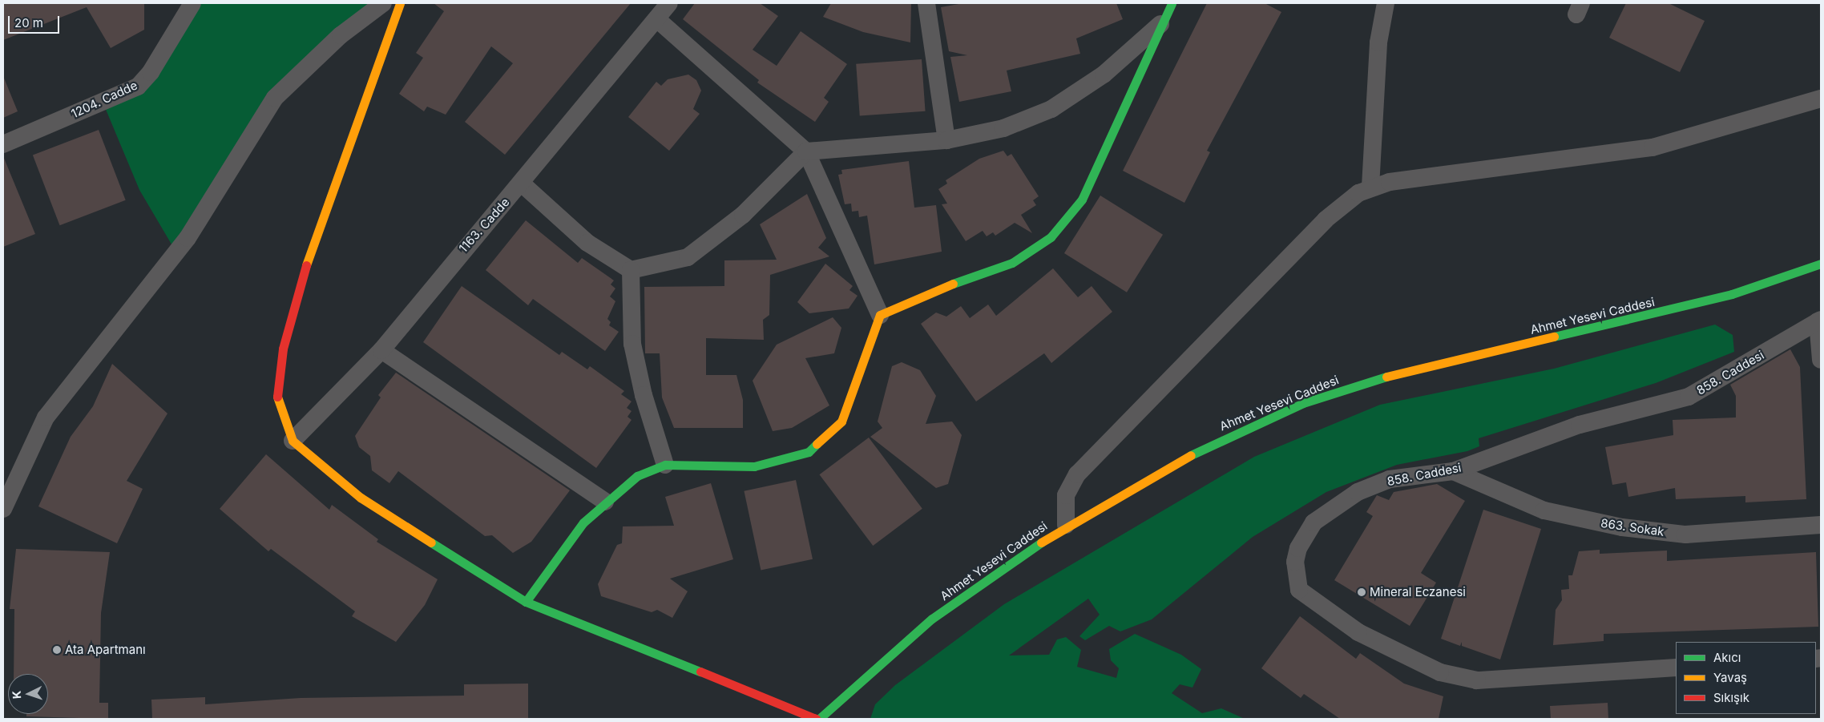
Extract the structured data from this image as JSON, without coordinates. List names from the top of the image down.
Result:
{
  "streets": {
    "street": [
      "1204. Cadde",
      "1163. Cadde",
      "Ahmet Yesevi Caddesi",
      "858. Caddesi",
      "863. Sokak"
    ]
  },
  "crossings": [
    ["858. Caddesi", "863. Sokak"]
  ],
  "places": ["Mineral Eczanesi", "Ata Apartmanı"],
  "legend": ["Akıcı", "Yavaş", "Sıkışık"],
  "scale_bar": "20 m",
  "north": "left"
}
